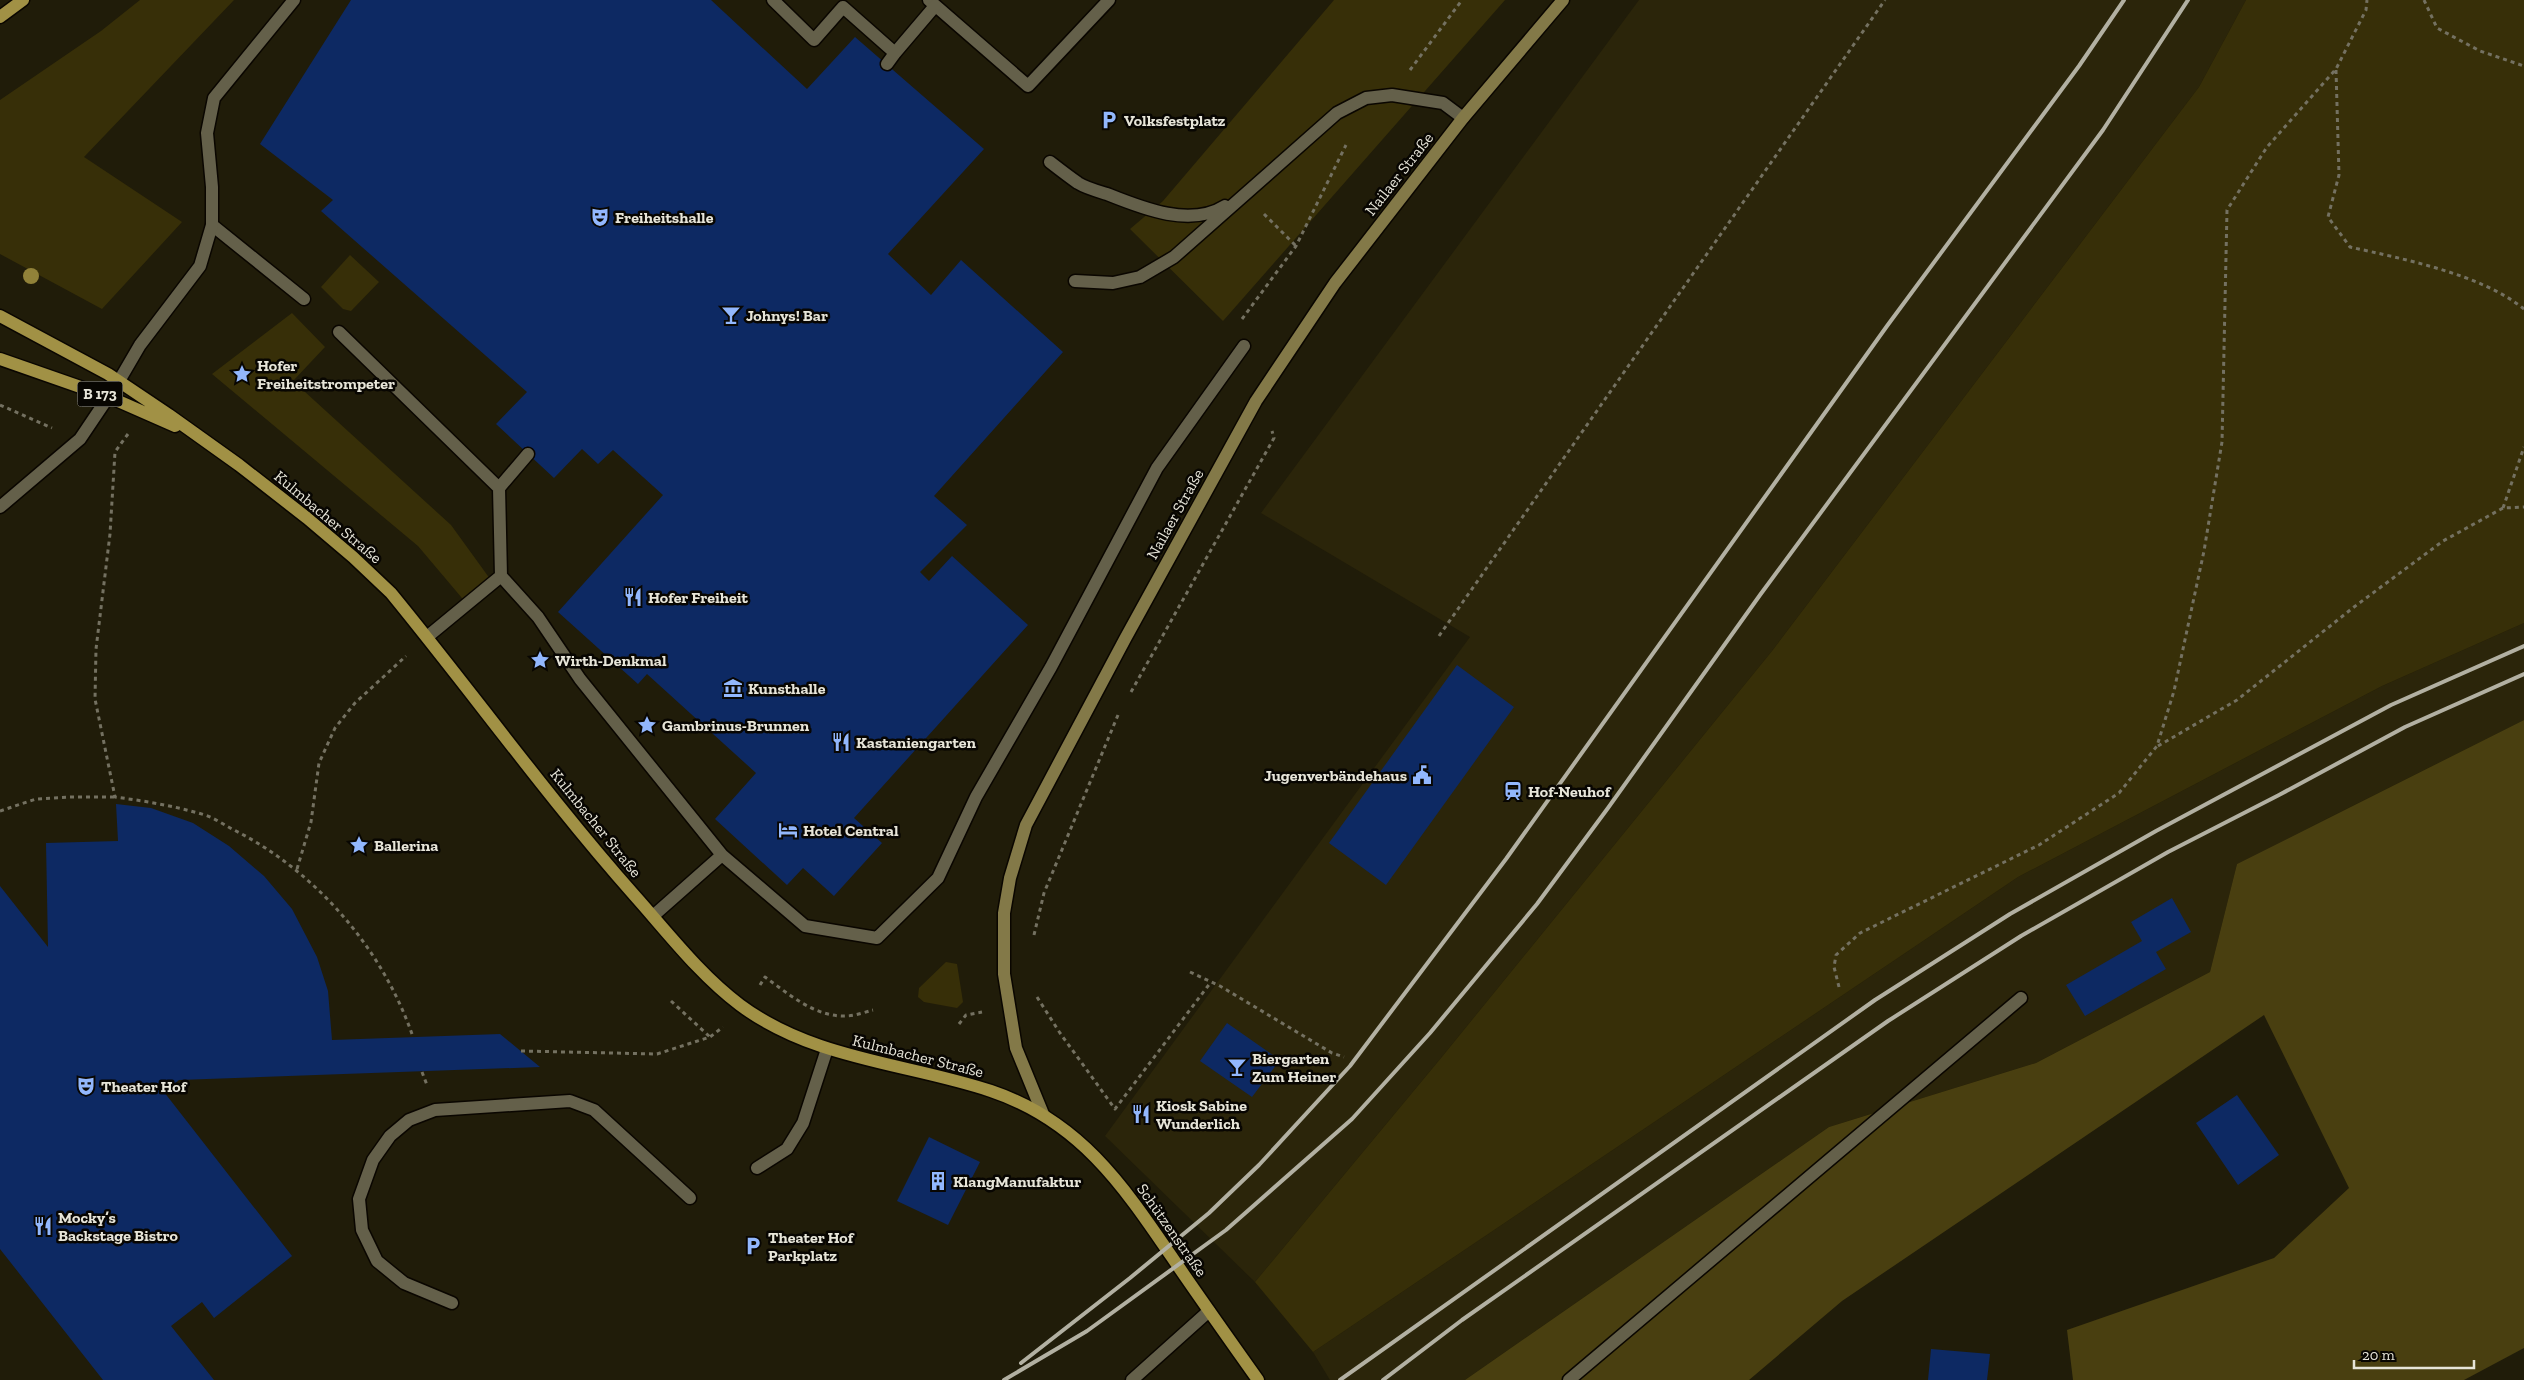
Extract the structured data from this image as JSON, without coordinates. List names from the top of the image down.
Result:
{
  "streets": {
    "main road": ["B 173", "Kulmbacher Straße", "Schützenstraße"],
    "street": ["Nailaer Straße"]
  },
  "crossings": [
    ["Nailaer Straße", "Kulmbacher Straße"],
    ["Nailaer Straße", "Schützenstraße"],
    ["Kulmbacher Straße", "Schützenstraße"]
  ],
  "places": {
    "parking": ["Volksfestplatz", "Theater Hof Parkplatz"],
    "theatre": ["Freiheitshalle", "Theater Hof"],
    "bar": ["Johnys! Bar", "Biergarten Zum Heiner"],
    "place": [
      "Hofer Freiheitstrompeter",
      "Wirth-Denkmal",
      "Gambrinus-Brunnen",
      "Ballerina"
    ],
    "restaurant": [
      "Hofer Freiheit",
      "Kastaniengarten",
      "Kiosk Sabine Wunderlich",
      "Mocky’s Backstage Bistro"
    ],
    "museum": ["Kunsthalle"],
    "public building": ["Jugenverbändehaus"],
    "station": ["Hof-Neuhof"],
    "hotel": ["Hotel Central"],
    "building": ["KlangManufaktur"]
  },
  "scale_bar": "20 m"
}
